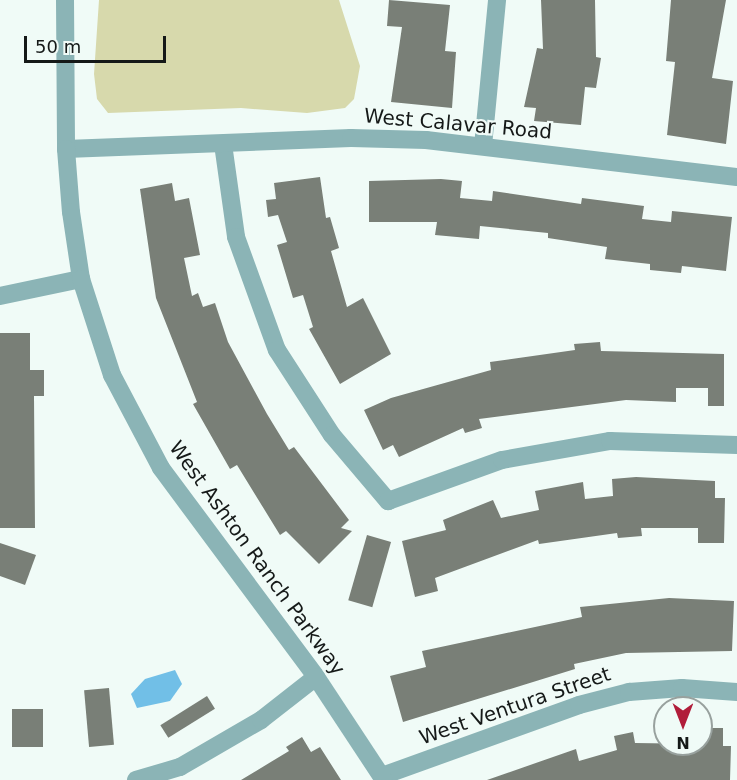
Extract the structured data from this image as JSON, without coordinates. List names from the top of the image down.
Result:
{
  "streets": {
    "street": ["West Calavar Road", "West Ashton Ranch Parkway", "West Ventura Street"]
  },
  "crossings": [
    ["West Calavar Road", "West Ashton Ranch Parkway"],
    ["West Ashton Ranch Parkway", "West Ventura Street"]
  ],
  "scale_bar": "50 m",
  "north": "bottom"
}
